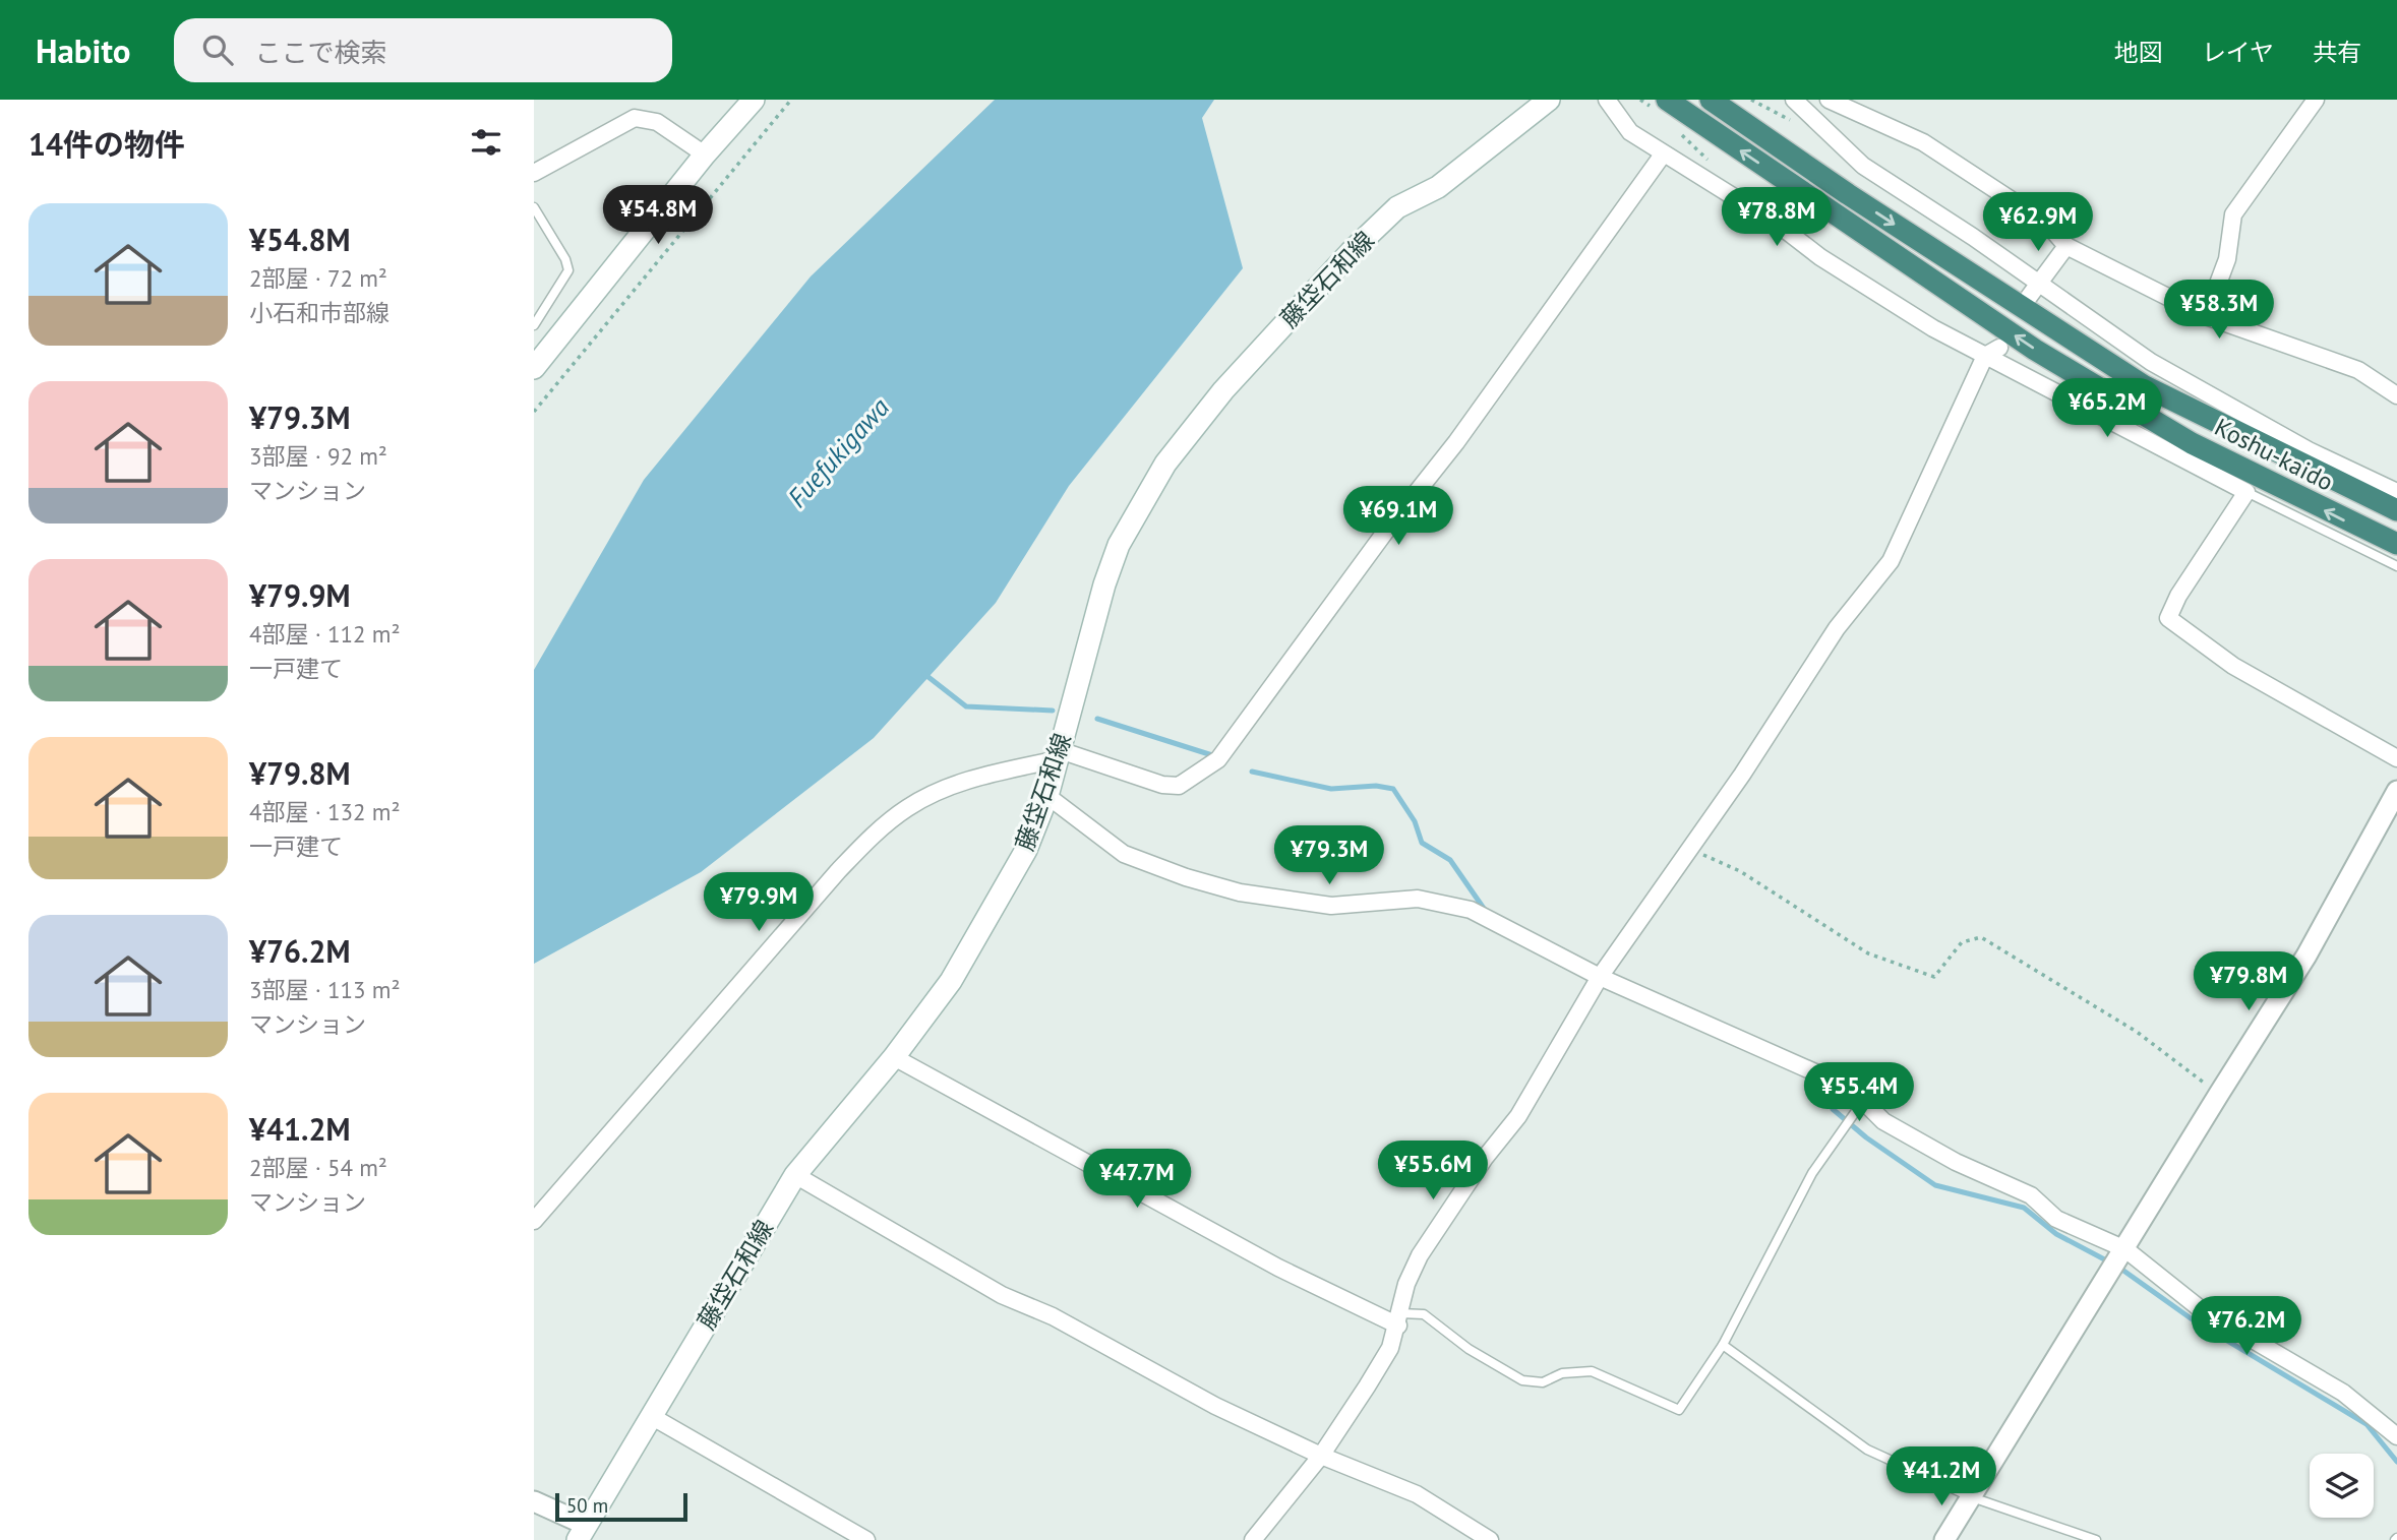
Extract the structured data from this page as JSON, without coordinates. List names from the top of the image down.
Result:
{
  "streets": {
    "highway": ["Koshu-kaido"],
    "main road": ["藤垈石和線"]
  },
  "water": ["Fuefukigawa"],
  "scale_bar": "50 m",
  "page": {
    "header": "Habito",
    "search": "ここで検索",
    "nav": ["地図", "レイヤ", "共有"],
    "heading": "14件の物件",
    "list": [
      {
        "name": "¥54.8M",
        "note": "2部屋 · 72 m² · 小石和市部線"
      },
      {
        "name": "¥79.3M",
        "note": "3部屋 · 92 m² · マンション"
      },
      {
        "name": "¥79.9M",
        "note": "4部屋 · 112 m² · 一戸建て"
      },
      {
        "name": "¥79.8M",
        "note": "4部屋 · 132 m² · 一戸建て"
      },
      {
        "name": "¥76.2M",
        "note": "3部屋 · 113 m² · マンション"
      },
      {
        "name": "¥41.2M",
        "note": "2部屋 · 54 m² · マンション"
      }
    ],
    "price": [
      "¥54.8M",
      "¥78.8M",
      "¥62.9M",
      "¥58.3M",
      "¥65.2M",
      "¥69.1M",
      "¥79.3M",
      "¥79.9M",
      "¥79.8M",
      "¥55.4M",
      "¥55.6M",
      "¥47.7M",
      "¥76.2M",
      "¥41.2M"
    ],
    "scale": "50 m"
  }
}
